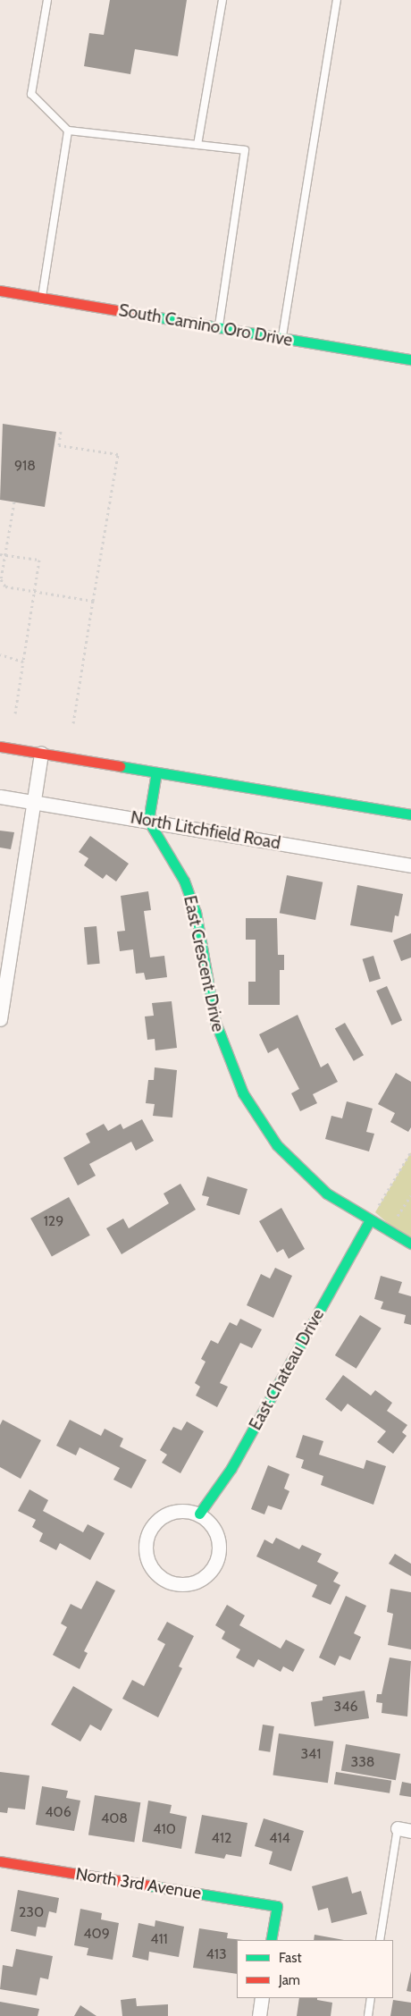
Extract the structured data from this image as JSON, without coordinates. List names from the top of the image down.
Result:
{
  "streets": {
    "street": [
      "South Camino Oro Drive",
      "North Litchfield Road",
      "East Crescent Drive",
      "East Chateau Drive",
      "North 3rd Avenue"
    ]
  },
  "crossings": [
    ["North Litchfield Road", "East Crescent Drive"],
    ["East Crescent Drive", "East Chateau Drive"]
  ],
  "house_numbers": [
    "918",
    "129",
    "346",
    "341",
    "338",
    "406",
    "408",
    "410",
    "412",
    "414",
    "230",
    "409",
    "411",
    "413"
  ],
  "legend": ["Fast", "Jam"]
}
